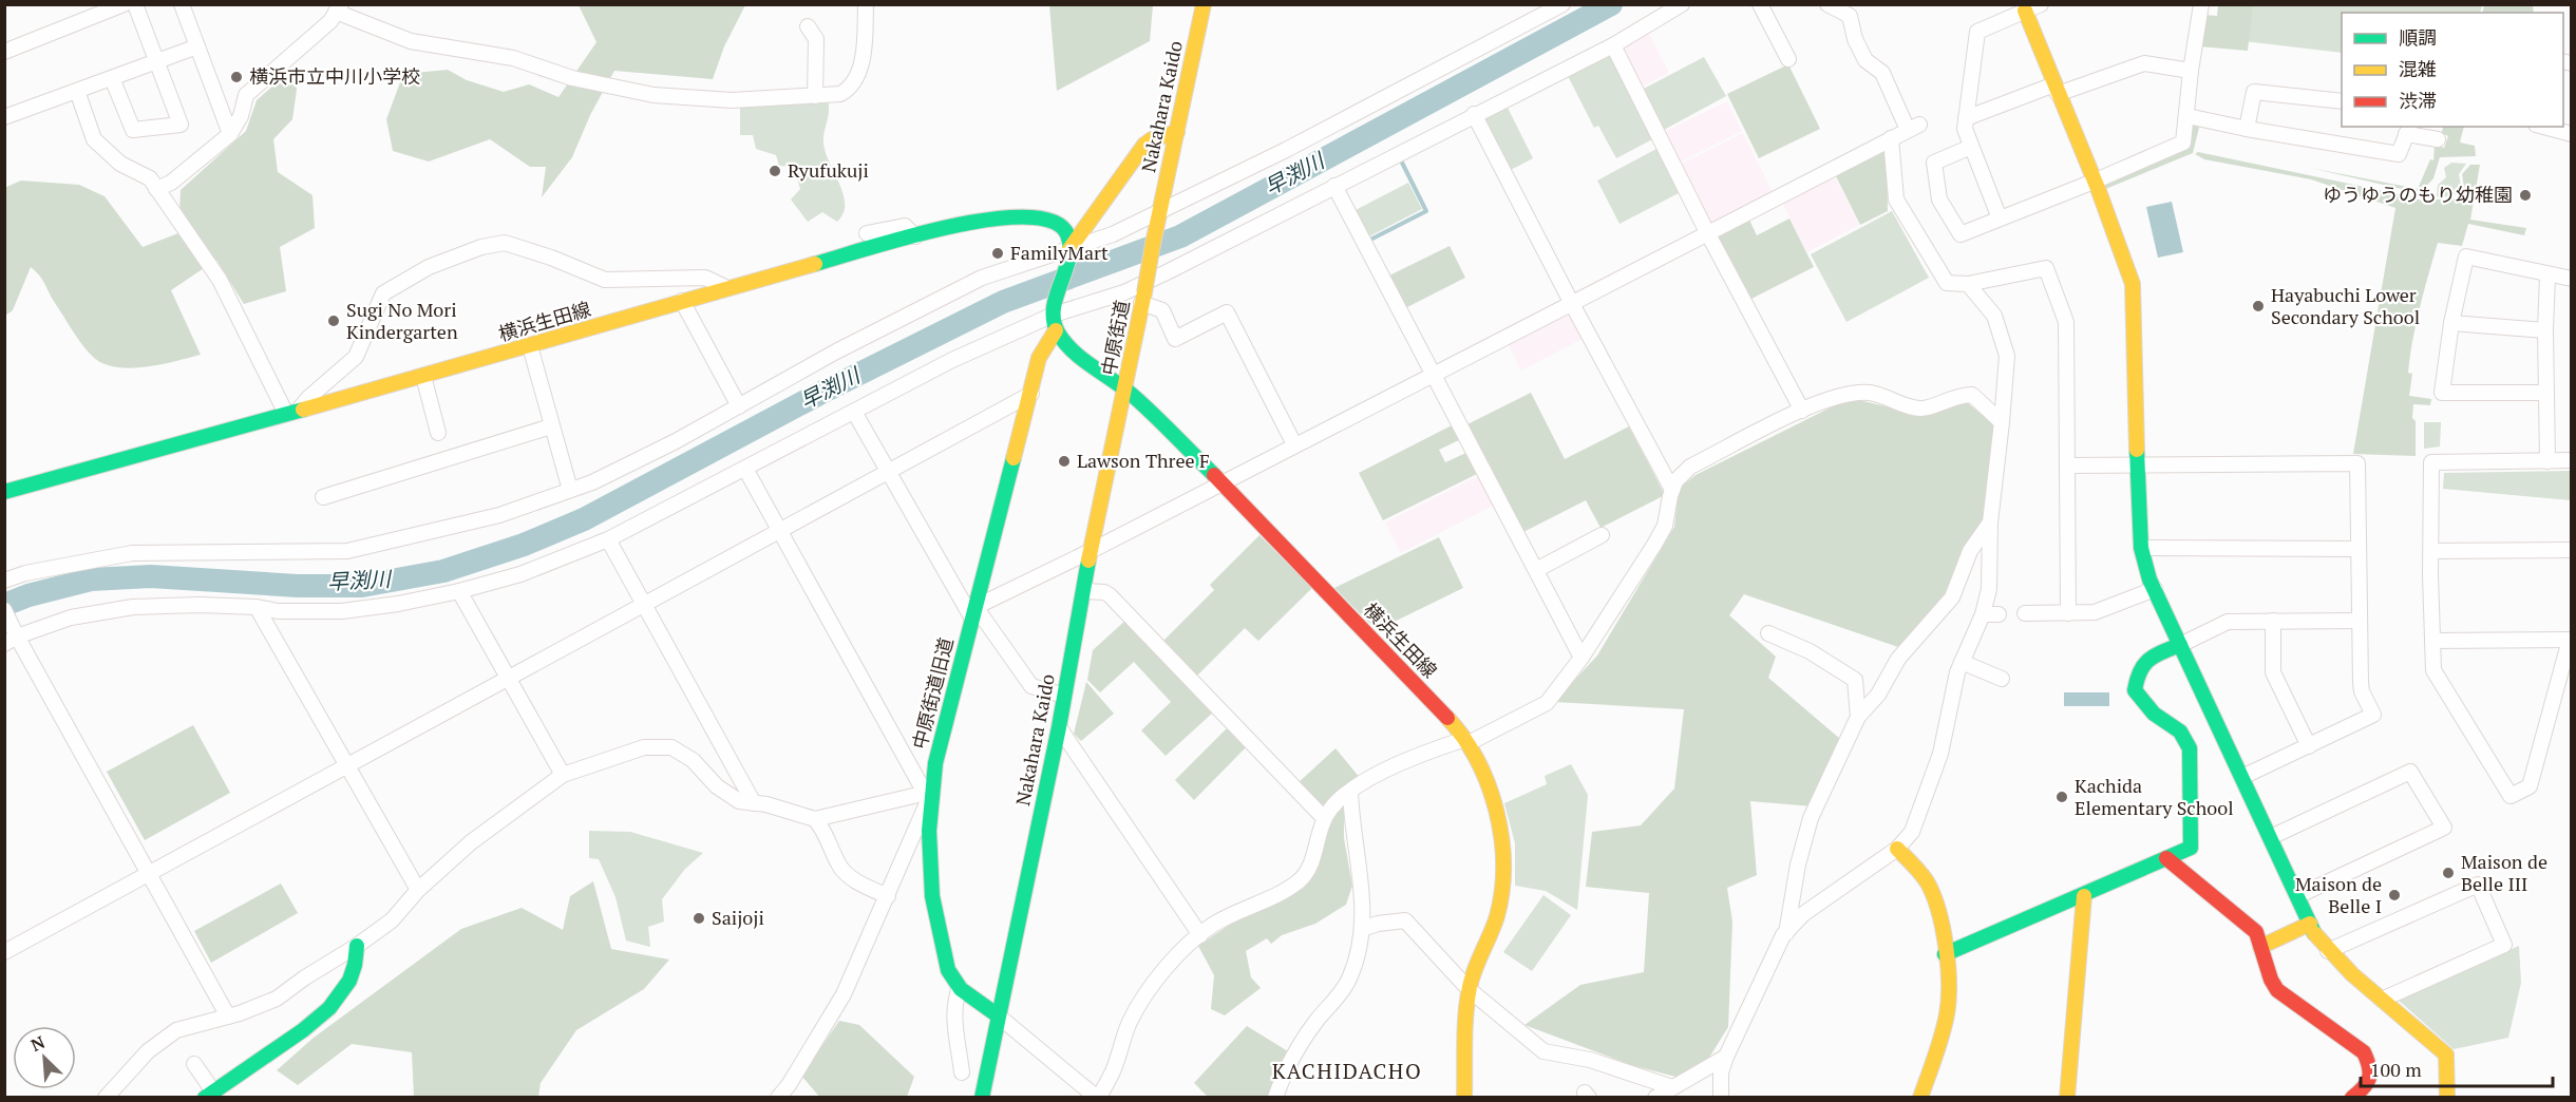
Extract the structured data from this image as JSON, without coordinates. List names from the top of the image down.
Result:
{
  "streets": {
    "street": [
      "Nakahara Kaido",
      "横浜生田線",
      "中原街道",
      "中原街道旧道"
    ]
  },
  "crossings": [
    ["Nakahara Kaido", "横浜生田線"],
    ["Nakahara Kaido", "中原街道"],
    ["横浜生田線", "中原街道"],
    ["横浜生田線", "中原街道旧道"]
  ],
  "districts": ["KACHIDACHO"],
  "water": ["早渕川"],
  "places": [
    "横浜市立中川小学校",
    "Ryufukuji",
    "ゆうゆうのもり幼稚園",
    "FamilyMart",
    "Hayabuchi Lower Secondary School",
    "Sugi No Mori Kindergarten",
    "Lawson Three F",
    "Kachida Elementary School",
    "Maison de Belle III",
    "Maison de Belle I",
    "Saijoji"
  ],
  "legend": ["順調", "混雑", "渋滞"],
  "scale_bar": "100 m",
  "north": "top left"
}
